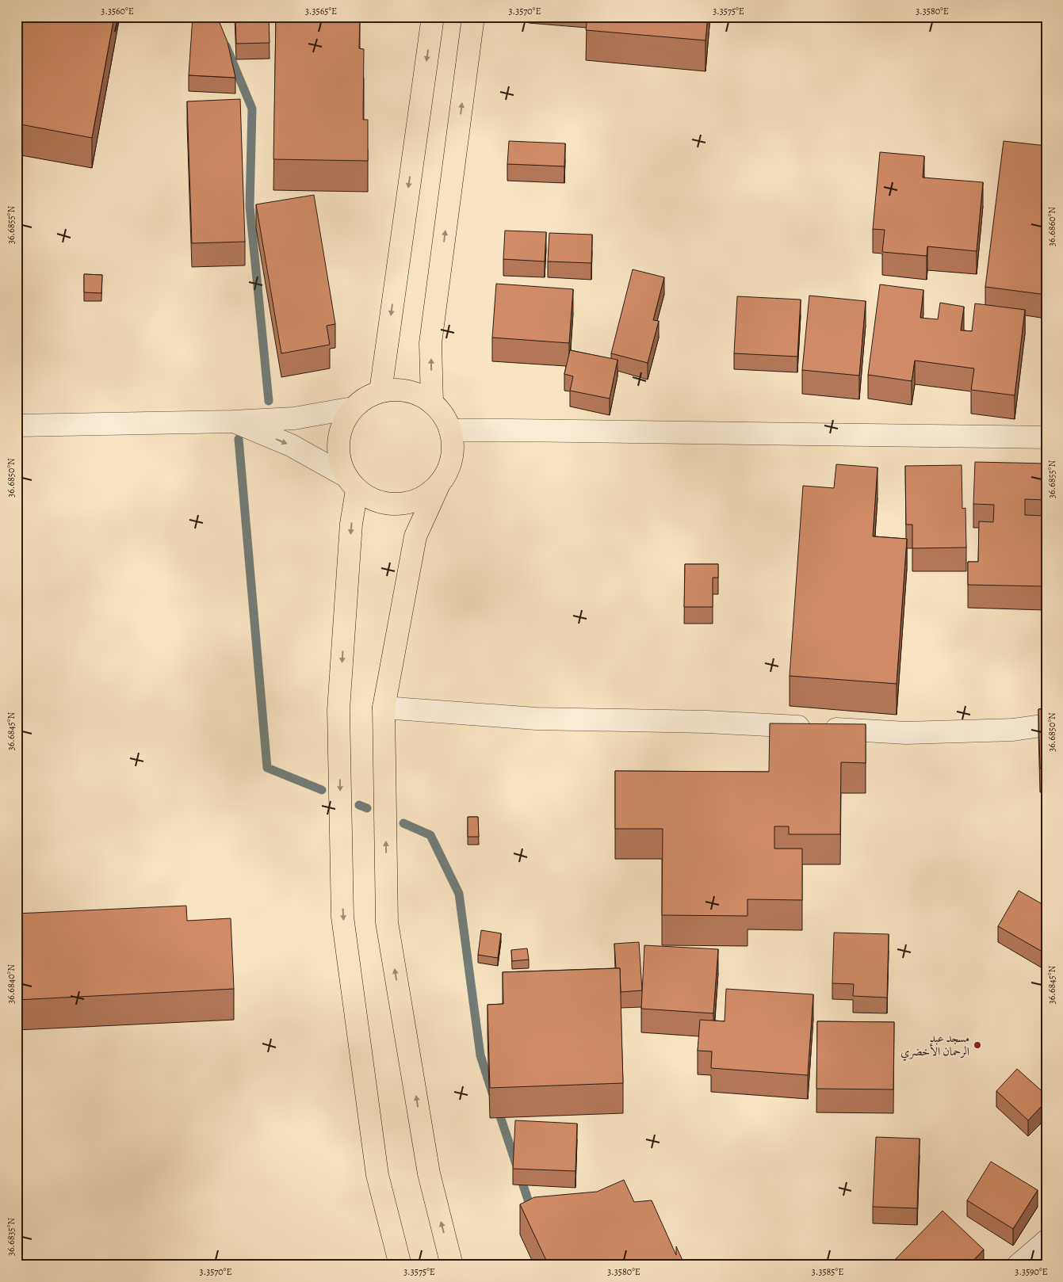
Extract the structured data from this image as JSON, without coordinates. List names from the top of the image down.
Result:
{
  "places": ["مسجد عبد الرحمان الأخضري"],
  "coordinates": [
    "3.3560°E",
    "3.3565°E",
    "3.3570°E",
    "3.3575°E",
    "3.3580°E",
    "36.6855°N",
    "36.6860°N",
    "36.6850°N",
    "36.6845°N",
    "36.6840°N",
    "36.6835°N",
    "3.3585°E",
    "3.3590°E"
  ]
}
